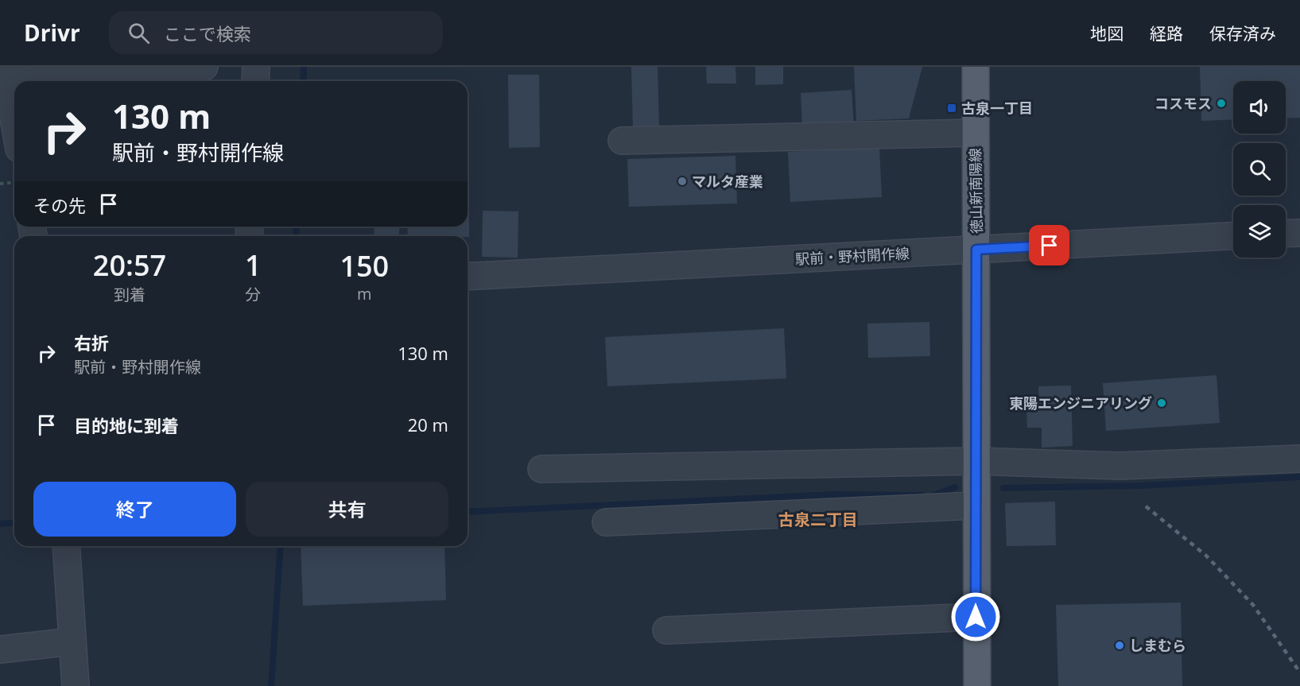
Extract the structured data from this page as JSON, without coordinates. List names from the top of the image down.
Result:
{
  "streets": {
    "main road": ["徳山新南陽線"],
    "street": ["駅前・野村開作線"]
  },
  "crossings": [
    ["徳山新南陽線", "駅前・野村開作線"]
  ],
  "districts": ["古泉二丁目"],
  "places": {
    "other": [
      "コスモス",
      "マルタ産業",
      "東陽エンジニアリング",
      "しまむら"
    ],
    "transit": ["古泉一丁目"]
  },
  "page": {
    "header": "Drivr",
    "search": "ここで検索",
    "nav": ["地図", "経路", "保存済み"],
    "turn": ["130 m", "駅前・野村開作線"],
    "then": "その先",
    "eta": [
      "20:57",
      "到着",
      "1",
      "分",
      "150",
      "m"
    ],
    "list": [
      {
        "name": "右折",
        "note": "駅前・野村開作線",
        "value": "130 m"
      },
      {
        "name": "目的地に到着",
        "value": "20 m"
      }
    ],
    "buttons": ["終了", "共有"]
  }
}
